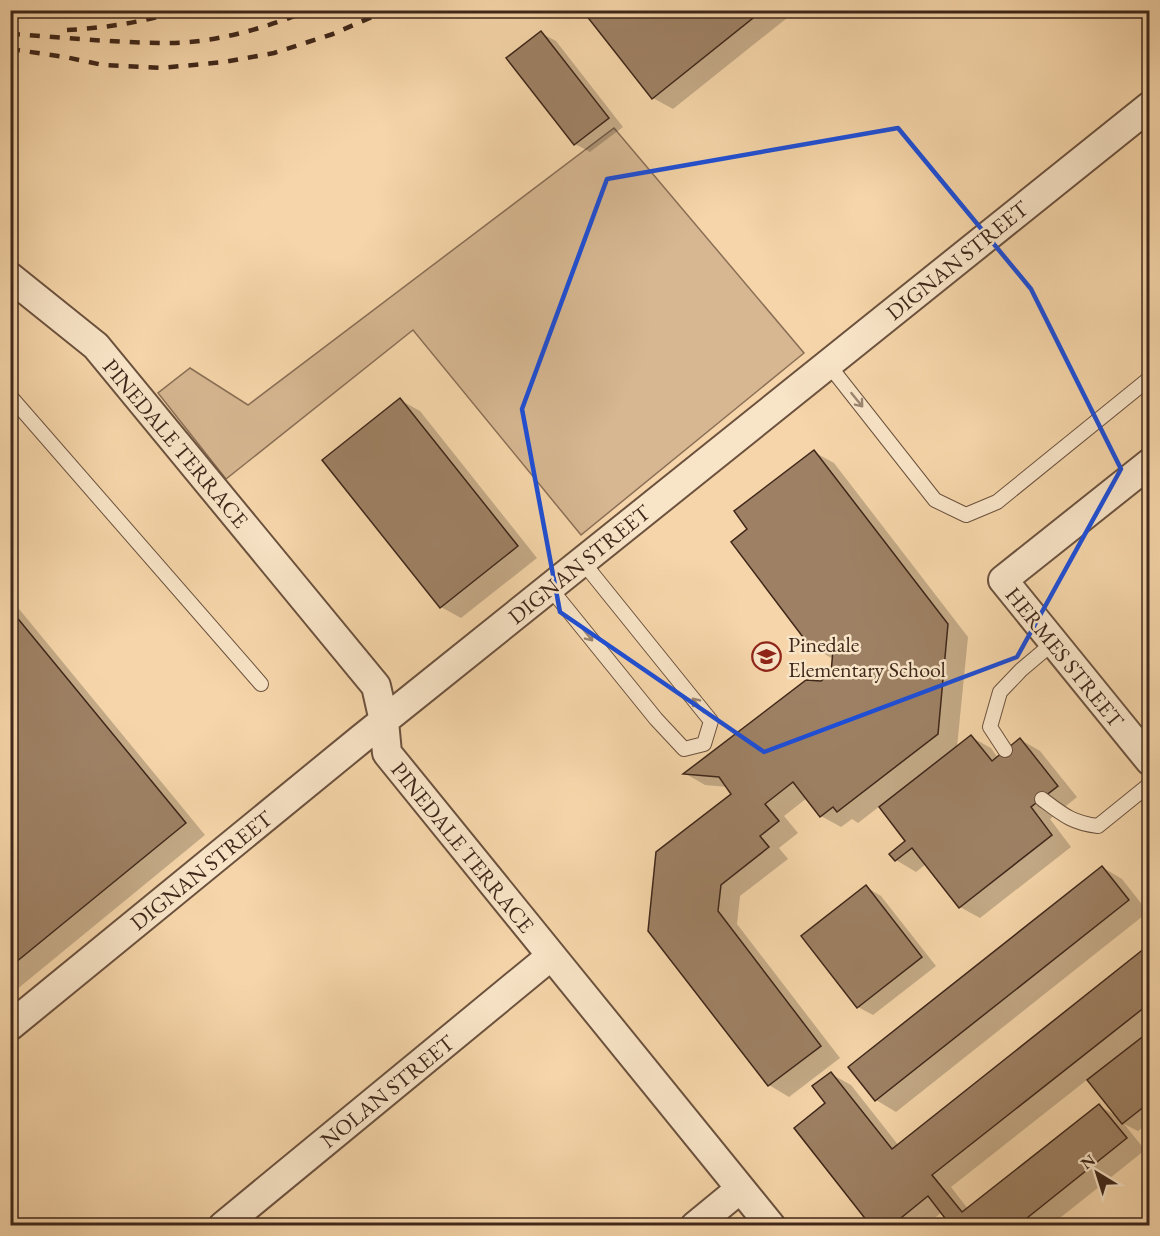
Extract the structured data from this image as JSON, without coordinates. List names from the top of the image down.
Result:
{
  "streets": {
    "street": [
      "DIGNAN STREET",
      "PINEDALE TERRACE",
      "HERMES STREET",
      "NOLAN STREET"
    ]
  },
  "crossings": [
    ["DIGNAN STREET", "PINEDALE TERRACE"],
    ["PINEDALE TERRACE", "NOLAN STREET"]
  ],
  "places": {
    "school or university": ["Pinedale Elementary School"]
  },
  "north": "top left"
}
